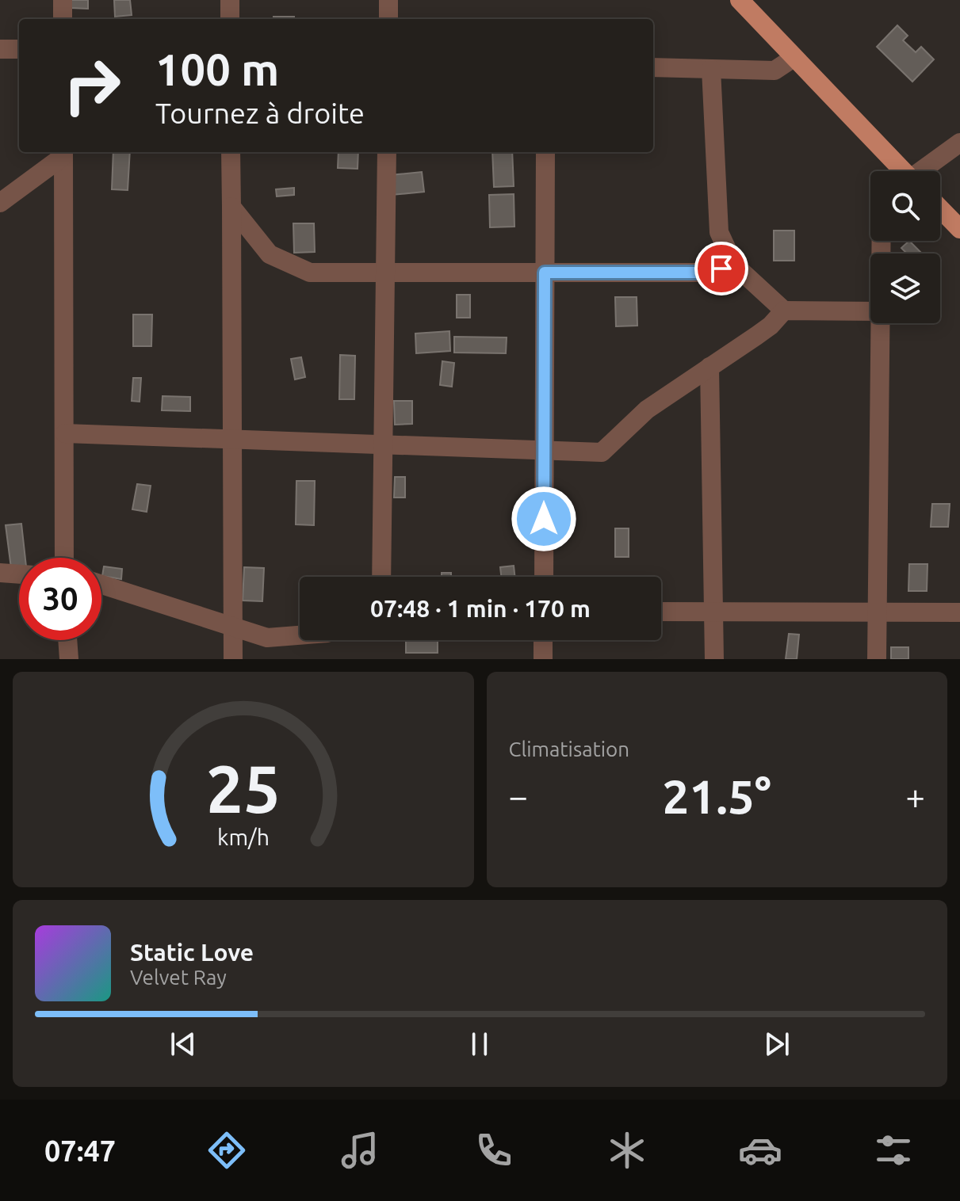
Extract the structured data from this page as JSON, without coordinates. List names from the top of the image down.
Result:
{
  "page": {
    "turn": ["100 m", "Tournez à droite"],
    "limit": "30",
    "trip": "07:48 · 1 min · 170 m",
    "tile": "Climatisation",
    "heat": ["−", "21.5°", "+"],
    "song": ["Static Love", "Velvet Ray"],
    "tabs": "07:47",
    "gauge": ["25", "km/h"]
  }
}
